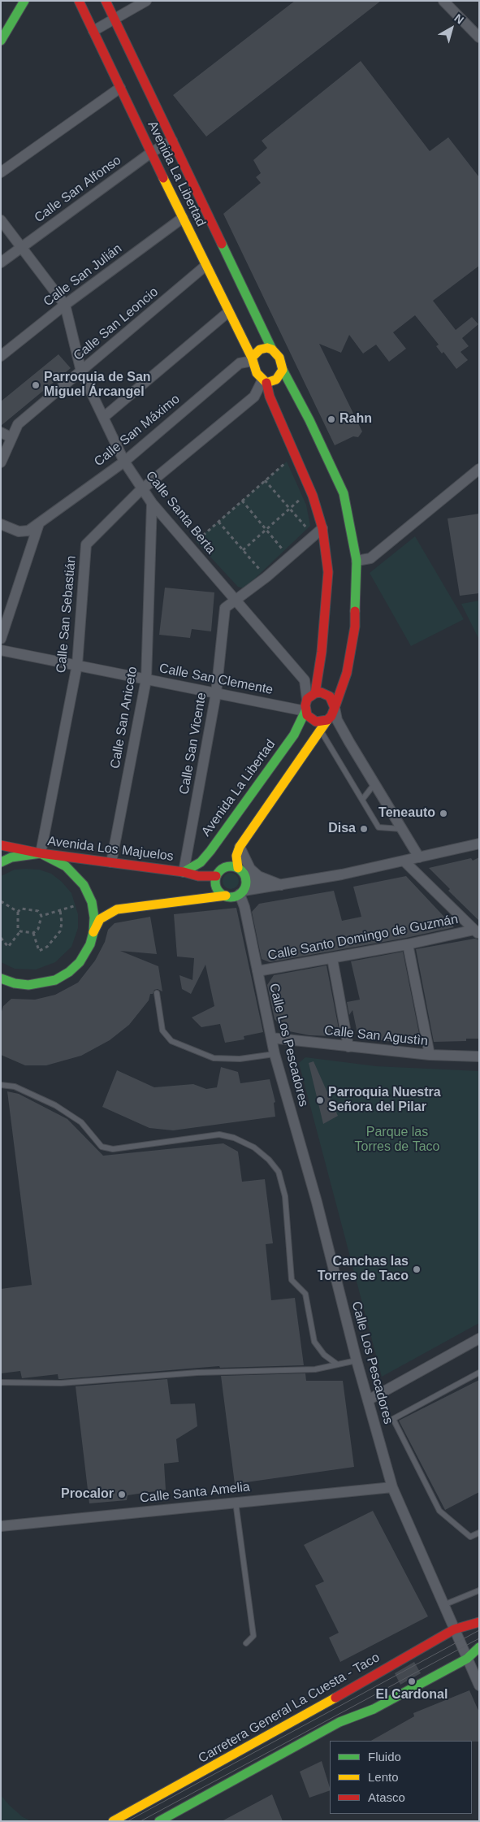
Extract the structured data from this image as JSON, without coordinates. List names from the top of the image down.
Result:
{
  "streets": {
    "street": [
      "Avenida La Libertad",
      "Calle San Alfonso",
      "Calle San Julián",
      "Calle San Leoncio",
      "Calle San Máximo",
      "Calle Santa Berta",
      "Calle San Sebastián",
      "Calle San Clemente",
      "Calle San Aniceto",
      "Calle San Vicente",
      "Avenida Los Majuelos",
      "Calle Santo Domingo de Guzmán",
      "Calle San Agustìn",
      "Calle Los Pescadores",
      "Calle Santa Amelia",
      "Carretera General La Cuesta - Taco"
    ]
  },
  "crossings": [
    ["Avenida La Libertad", "Calle San Alfonso"],
    ["Avenida La Libertad", "Calle San Julián"],
    ["Avenida La Libertad", "Calle San Leoncio"],
    ["Avenida La Libertad", "Calle San Máximo"],
    ["Avenida La Libertad", "Calle Santa Berta"],
    ["Avenida La Libertad", "Calle San Sebastián"],
    ["Avenida La Libertad", "Calle San Clemente"],
    ["Avenida La Libertad", "Calle San Vicente"],
    ["Avenida La Libertad", "Avenida Los Majuelos"],
    ["Calle San Alfonso", "Calle Santa Berta"],
    ["Calle San Julián", "Calle Santa Berta"],
    ["Calle San Leoncio", "Calle Santa Berta"],
    ["Calle San Máximo", "Calle Santa Berta"],
    ["Calle San Máximo", "Calle San Sebastián"],
    ["Calle Santa Berta", "Calle San Sebastián"],
    ["Calle Santa Berta", "Calle San Clemente"],
    ["Calle Santa Berta", "Calle San Aniceto"],
    ["Calle Santa Berta", "Calle San Vicente"],
    ["Calle San Sebastián", "Calle San Clemente"],
    ["Calle San Sebastián", "Avenida Los Majuelos"],
    ["Calle San Clemente", "Calle San Aniceto"],
    ["Calle San Clemente", "Calle San Vicente"],
    ["Calle San Aniceto", "Avenida Los Majuelos"],
    ["Calle San Vicente", "Avenida Los Majuelos"],
    ["Avenida Los Majuelos", "Calle Los Pescadores"],
    ["Calle Santo Domingo de Guzmán", "Calle Los Pescadores"],
    ["Calle San Agustìn", "Calle Los Pescadores"],
    ["Calle Los Pescadores", "Calle Santa Amelia"],
    ["Calle Los Pescadores", "Carretera General La Cuesta - Taco"]
  ],
  "parks": ["Parque las Torres de Taco"],
  "places": [
    "Parroquia de San Miguel Árcangel",
    "Rahn",
    "Teneauto",
    "Disa",
    "Parroquia Nuestra Señora del Pilar",
    "Canchas las Torres de Taco",
    "Procalor",
    "El Cardonal"
  ],
  "legend": ["Fluido", "Lento", "Atasco"],
  "north": "top right"
}
